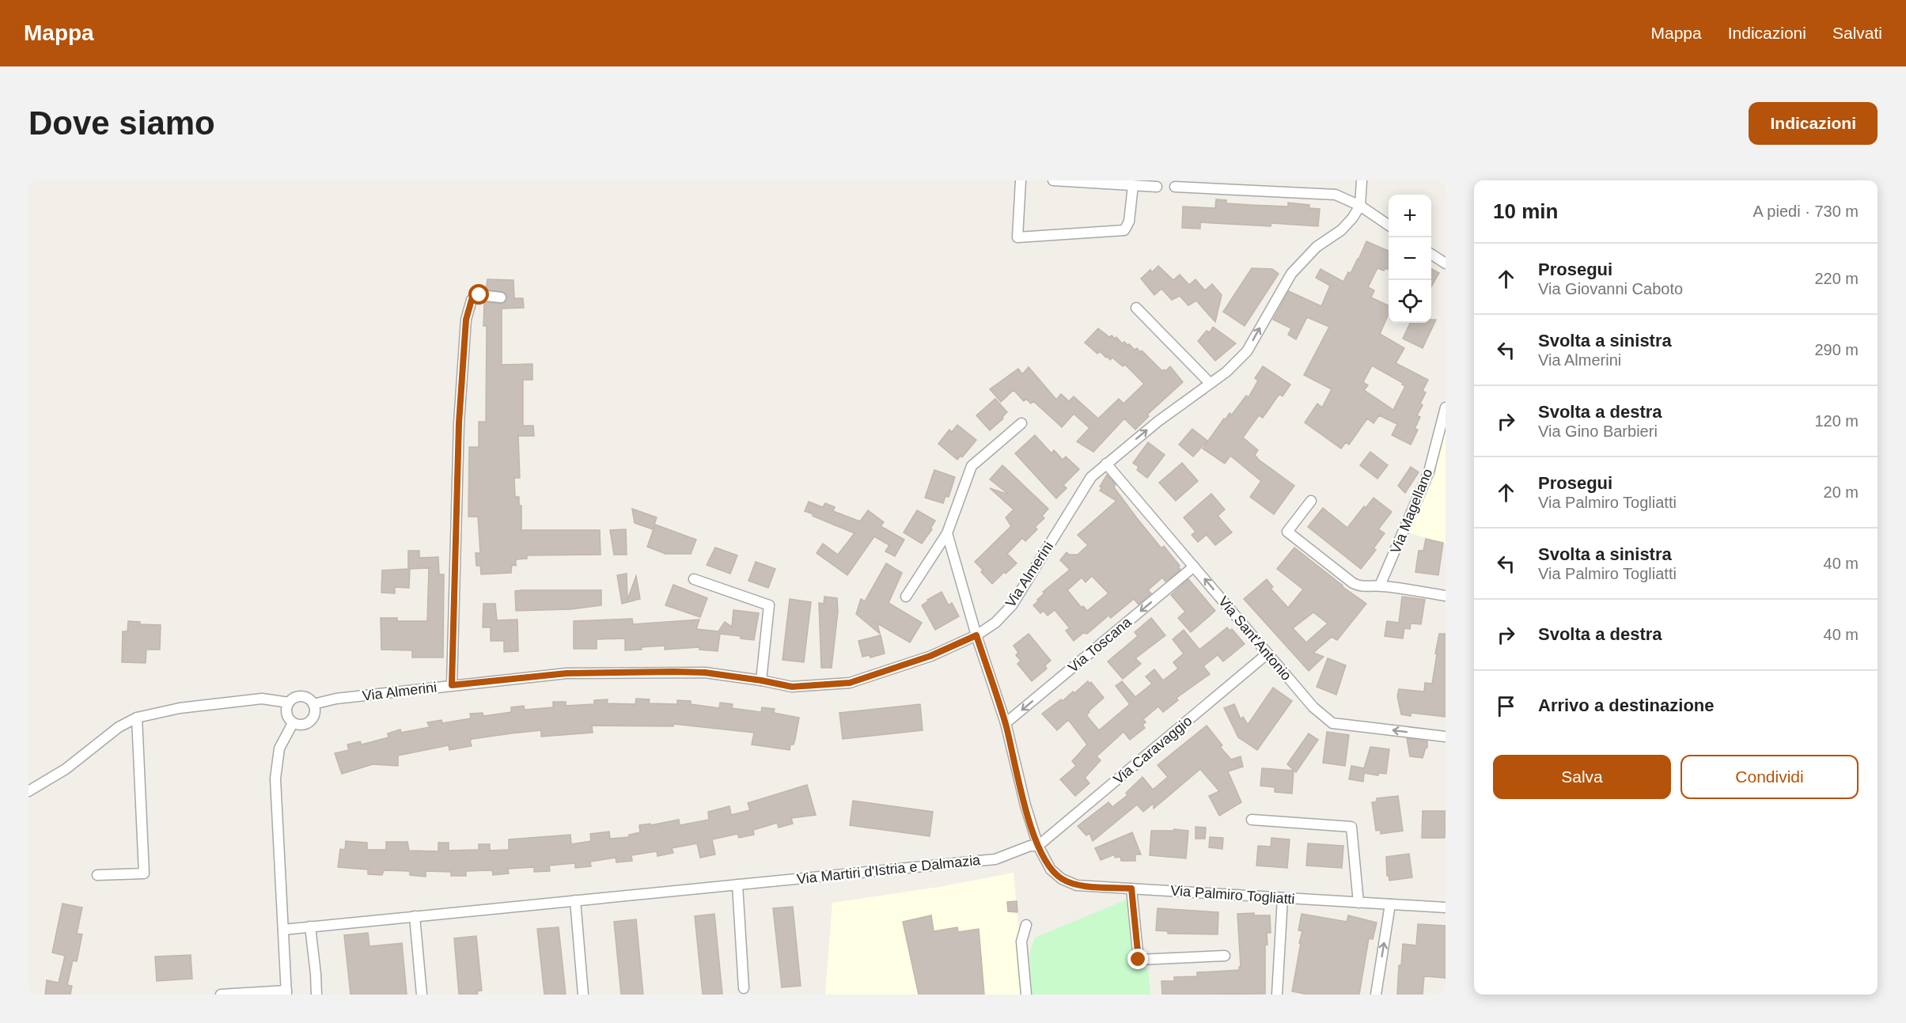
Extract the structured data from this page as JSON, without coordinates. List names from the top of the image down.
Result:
{
  "streets": {
    "street": [
      "Via Magellano",
      "Via Almerini",
      "Via Sant'Antonio",
      "Via Toscana",
      "Via Caravaggio",
      "Via Martiri d'Istria e Dalmazia",
      "Via Palmiro Togliatti"
    ]
  },
  "crossings": [
    ["Via Almerini", "Via Sant'Antonio"],
    ["Via Almerini", "Via Palmiro Togliatti"],
    ["Via Sant'Antonio", "Via Toscana"],
    ["Via Sant'Antonio", "Via Caravaggio"],
    ["Via Toscana", "Via Palmiro Togliatti"],
    ["Via Caravaggio", "Via Martiri d'Istria e Dalmazia"],
    ["Via Caravaggio", "Via Palmiro Togliatti"],
    ["Via Martiri d'Istria e Dalmazia", "Via Palmiro Togliatti"]
  ],
  "one_way": ["Via Sant'Antonio", "Via Toscana"],
  "page": {
    "header": "Mappa",
    "nav": ["Mappa", "Indicazioni", "Salvati"],
    "buttons": [
      "Indicazioni",
      ["Salva", "Condividi"]
    ],
    "title": "Dove siamo",
    "heading": ["10 min", "A piedi · 730 m"],
    "map_buttons": ["+", "−"],
    "list": [
      ["Prosegui", "Via Giovanni Caboto", "220 m"],
      ["Svolta a sinistra", "Via Almerini", "290 m"],
      ["Svolta a destra", "Via Gino Barbieri", "120 m"],
      ["Prosegui", "Via Palmiro Togliatti", "20 m"],
      ["Svolta a sinistra", "Via Palmiro Togliatti", "40 m"],
      ["Svolta a destra", "40 m"],
      "Arrivo a destinazione"
    ]
  }
}
